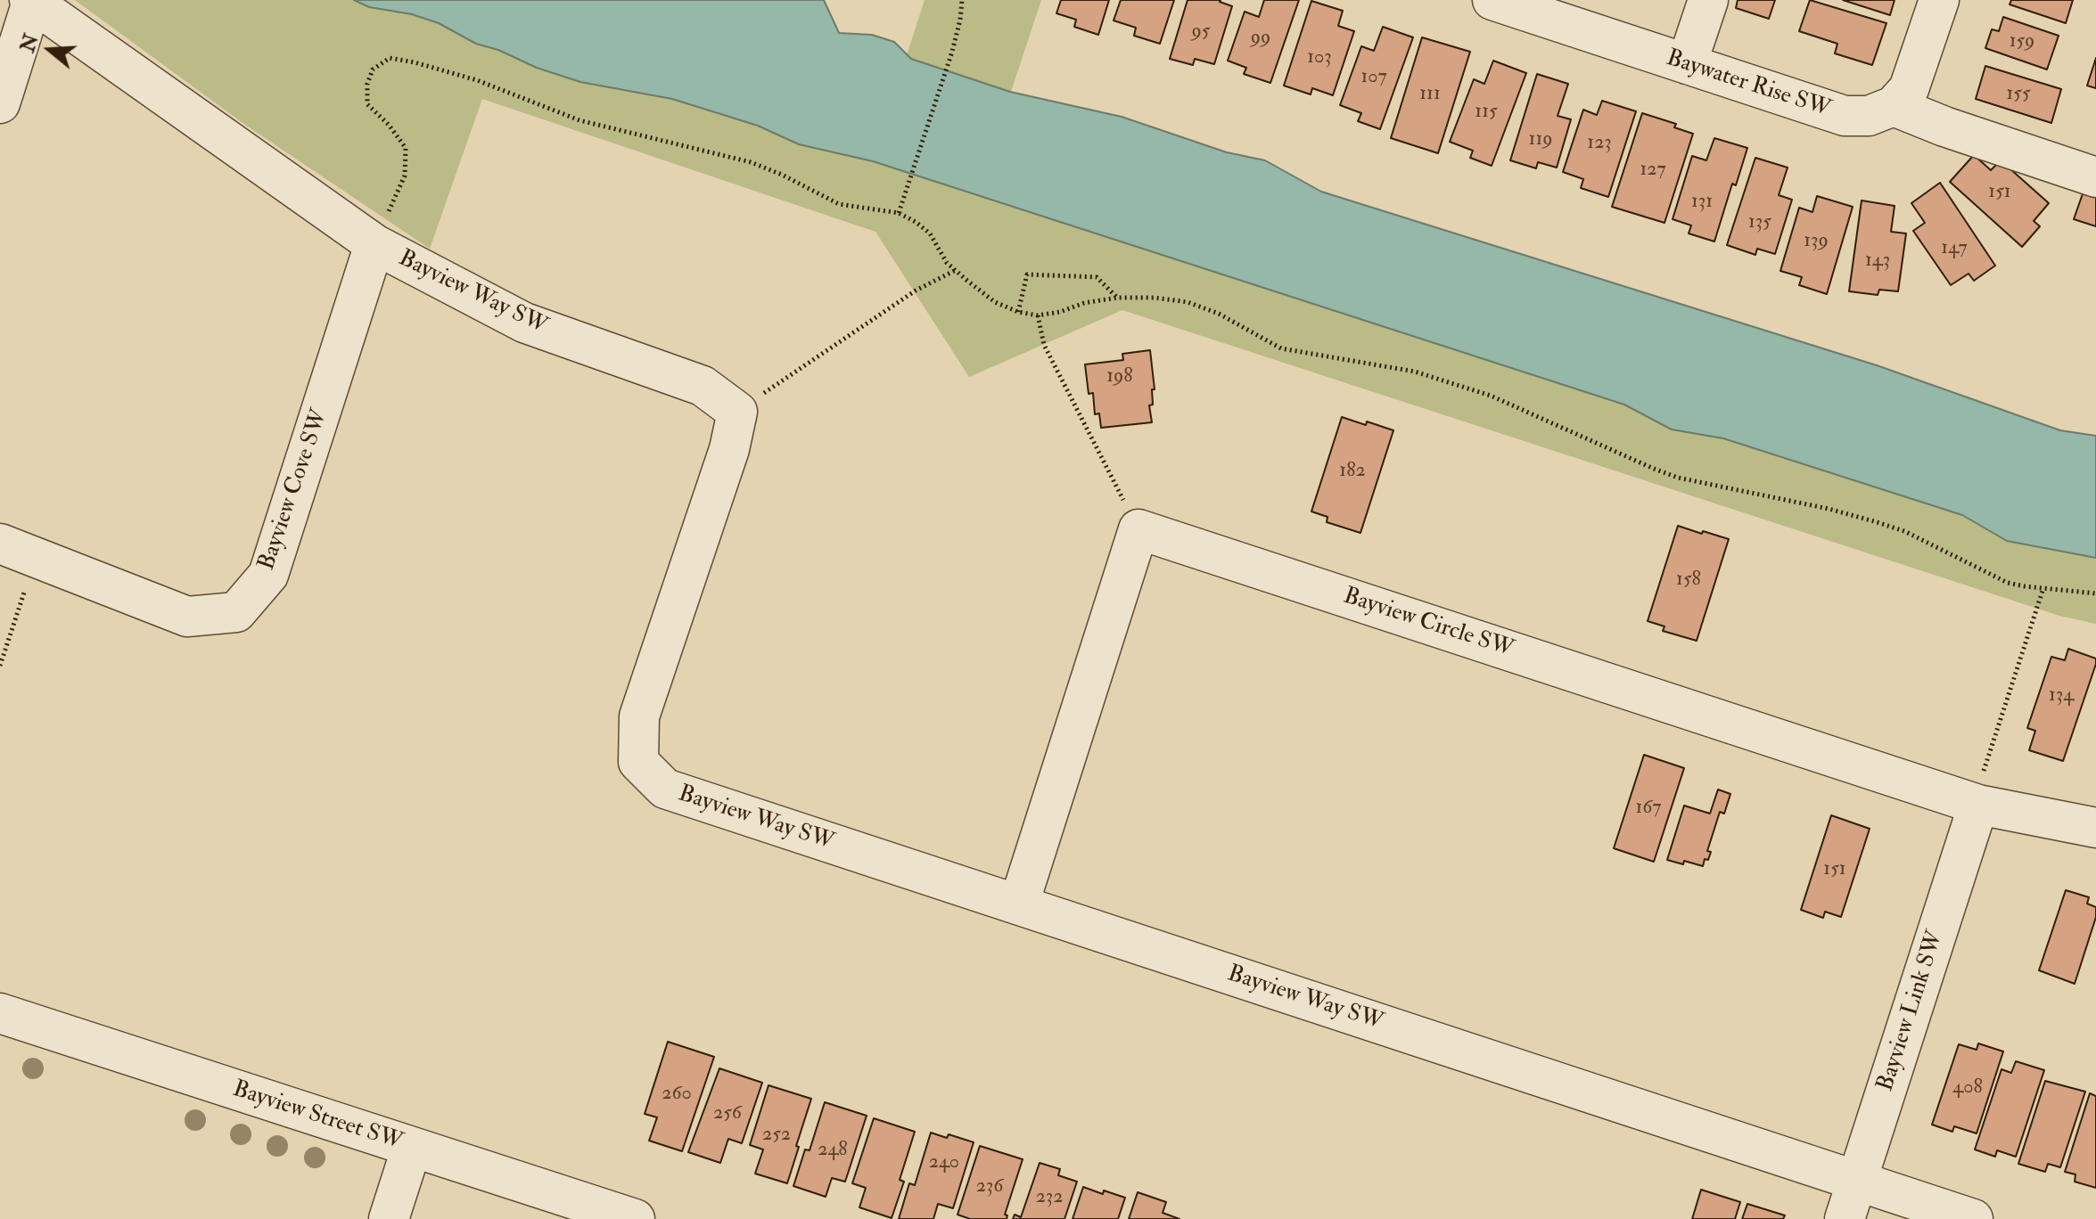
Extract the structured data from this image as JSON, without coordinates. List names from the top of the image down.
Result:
{
  "streets": {
    "street": [
      "Baywater Rise SW",
      "Bayview Way SW",
      "Bayview Cove SW",
      "Bayview Circle SW",
      "Bayview Link SW",
      "Bayview Street SW"
    ]
  },
  "crossings": [
    ["Bayview Way SW", "Bayview Cove SW"],
    ["Bayview Way SW", "Bayview Link SW"],
    ["Bayview Circle SW", "Bayview Link SW"]
  ],
  "house_numbers": [
    "95",
    "99",
    "159",
    "103",
    "107",
    "111",
    "155",
    "115",
    "119",
    "123",
    "127",
    "151",
    "131",
    "135",
    "139",
    "147",
    "143",
    "198",
    "182",
    "158",
    "134",
    "167",
    "151",
    "408",
    "260",
    "256",
    "252",
    "248",
    "240",
    "236",
    "232"
  ],
  "north": "left"
}
